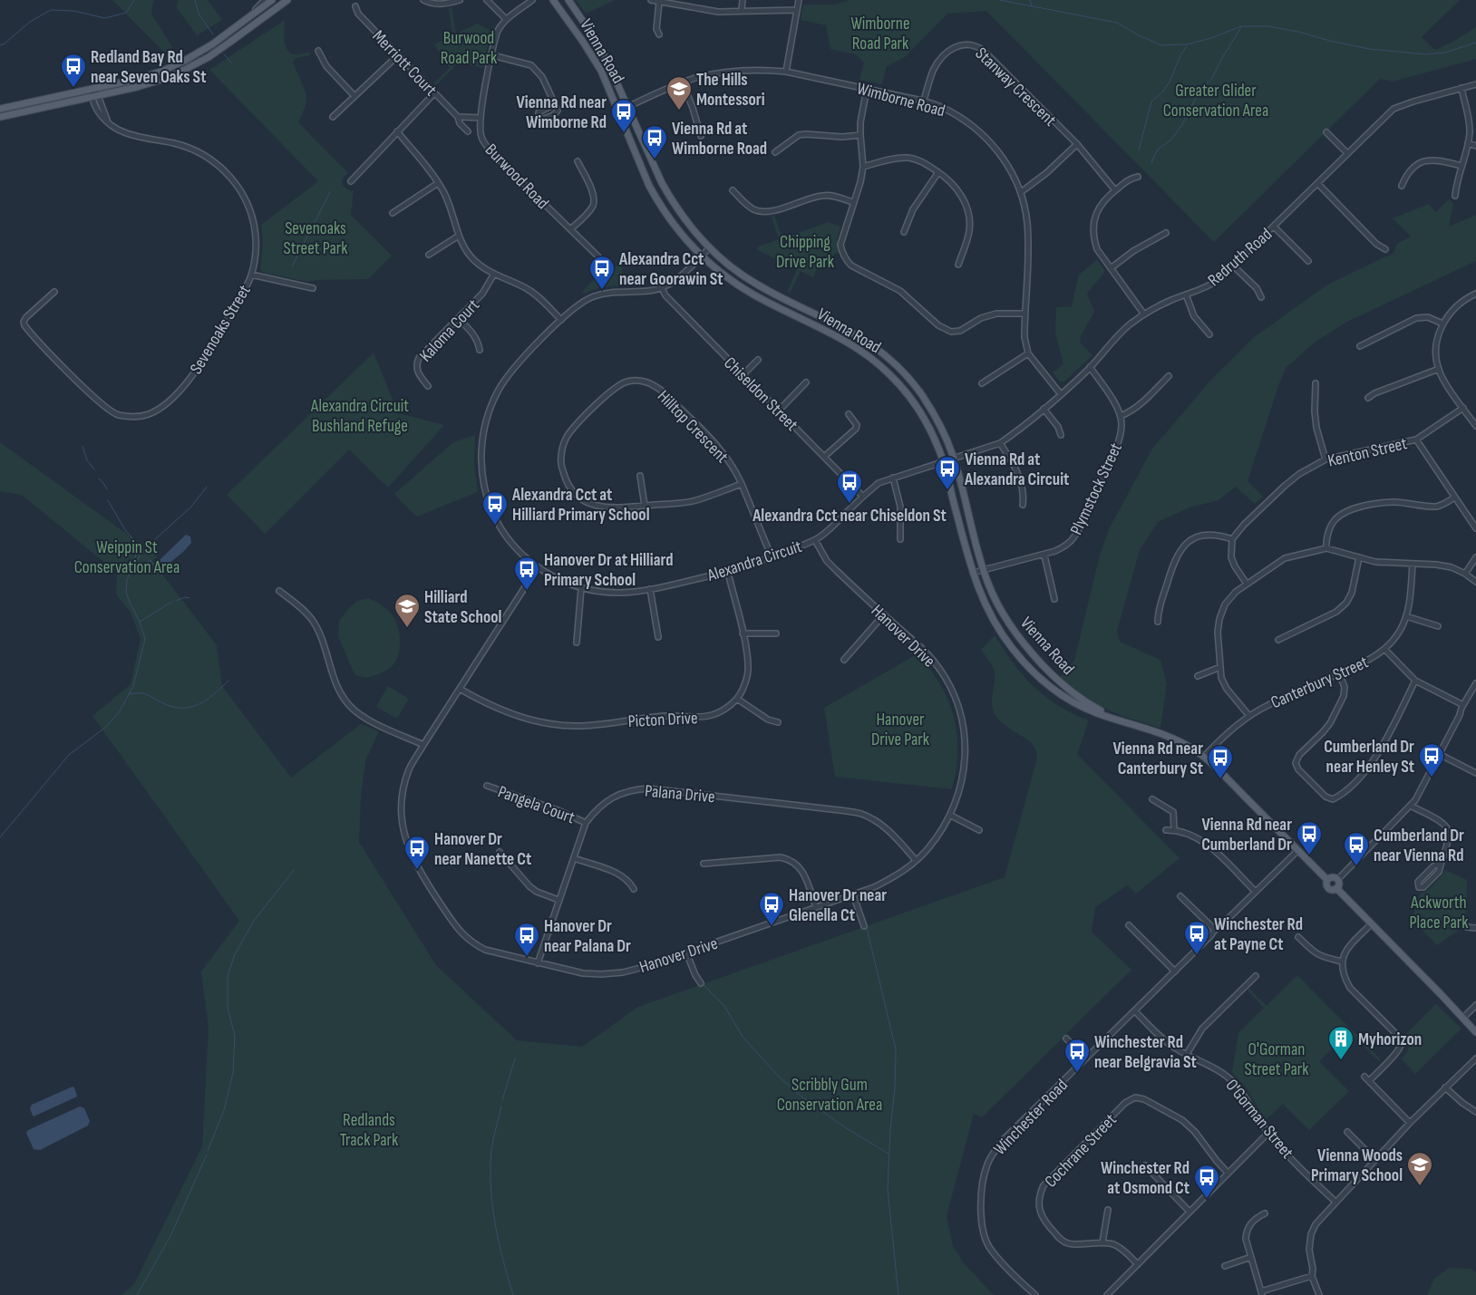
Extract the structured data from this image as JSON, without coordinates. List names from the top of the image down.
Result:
{
  "streets": {
    "main road": ["Vienna Road"],
    "street": [
      "Merriott Court",
      "Stanway Crescent",
      "Wimborne Road",
      "Burwood Road",
      "Redruth Road",
      "Sevenoaks Street",
      "Kaloma Court",
      "Chiseldon Street",
      "Hilltop Crescent",
      "Kenton Street",
      "Plymstock Street",
      "Alexandra Circuit",
      "Hanover Drive",
      "Canterbury Street",
      "Picton Drive",
      "Palana Drive",
      "Pangela Court",
      "Winchester Road",
      "O'Gorman Street",
      "Cochrane Street"
    ]
  },
  "crossings": [
    ["Vienna Road", "Wimborne Road"],
    ["Vienna Road", "Redruth Road"],
    ["Vienna Road", "Plymstock Street"],
    ["Vienna Road", "Alexandra Circuit"],
    ["Vienna Road", "Canterbury Street"],
    ["Vienna Road", "Winchester Road"],
    ["Stanway Crescent", "Wimborne Road"],
    ["Wimborne Road", "Redruth Road"],
    ["Redruth Road", "Alexandra Circuit"],
    ["Chiseldon Street", "Alexandra Circuit"],
    ["Hilltop Crescent", "Alexandra Circuit"],
    ["Alexandra Circuit", "Hanover Drive"],
    ["Alexandra Circuit", "Picton Drive"],
    ["Hanover Drive", "Picton Drive"],
    ["Hanover Drive", "Palana Drive"],
    ["Palana Drive", "Pangela Court"],
    ["Winchester Road", "O'Gorman Street"]
  ],
  "parks": [
    "Wimborne Road Park",
    "Burwood Road Park",
    "Greater Glider Conservation Area",
    "Sevenoaks Street Park",
    "Chipping Drive Park",
    "Alexandra Circuit Bushland Refuge",
    "Weippin St Conservation Area",
    "Hanover Drive Park",
    "Ackworth Place Park",
    "O'Gorman Street Park",
    "Scribbly Gum Conservation Area",
    "Redlands Track Park"
  ],
  "places": {
    "bus stop": [
      "Redland Bay Rd near Seven Oaks St",
      "Vienna Rd near Wimborne Rd",
      "Vienna Rd at Wimborne Road",
      "Alexandra Cct near Goorawin St",
      "Vienna Rd at Alexandra Circuit",
      "Alexandra Cct near Chiseldon St",
      "Alexandra Cct at Hilliard Primary School",
      "Hanover Dr at Hilliard Primary School",
      "Cumberland Dr near Henley St",
      "Vienna Rd near Canterbury St",
      "Vienna Rd near Cumberland Dr",
      "Cumberland Dr near Vienna Rd",
      "Hanover Dr near Nanette Ct",
      "Hanover Dr near Glenella Ct",
      "Winchester Rd at Payne Ct",
      "Hanover Dr near Palana Dr",
      "Winchester Rd near Belgravia St",
      "Winchester Rd at Osmond Ct"
    ],
    "school or university": ["The Hills Montessori", "Hilliard State School", "Vienna Woods Primary School"],
    "building": ["Myhorizon"]
  }
}
